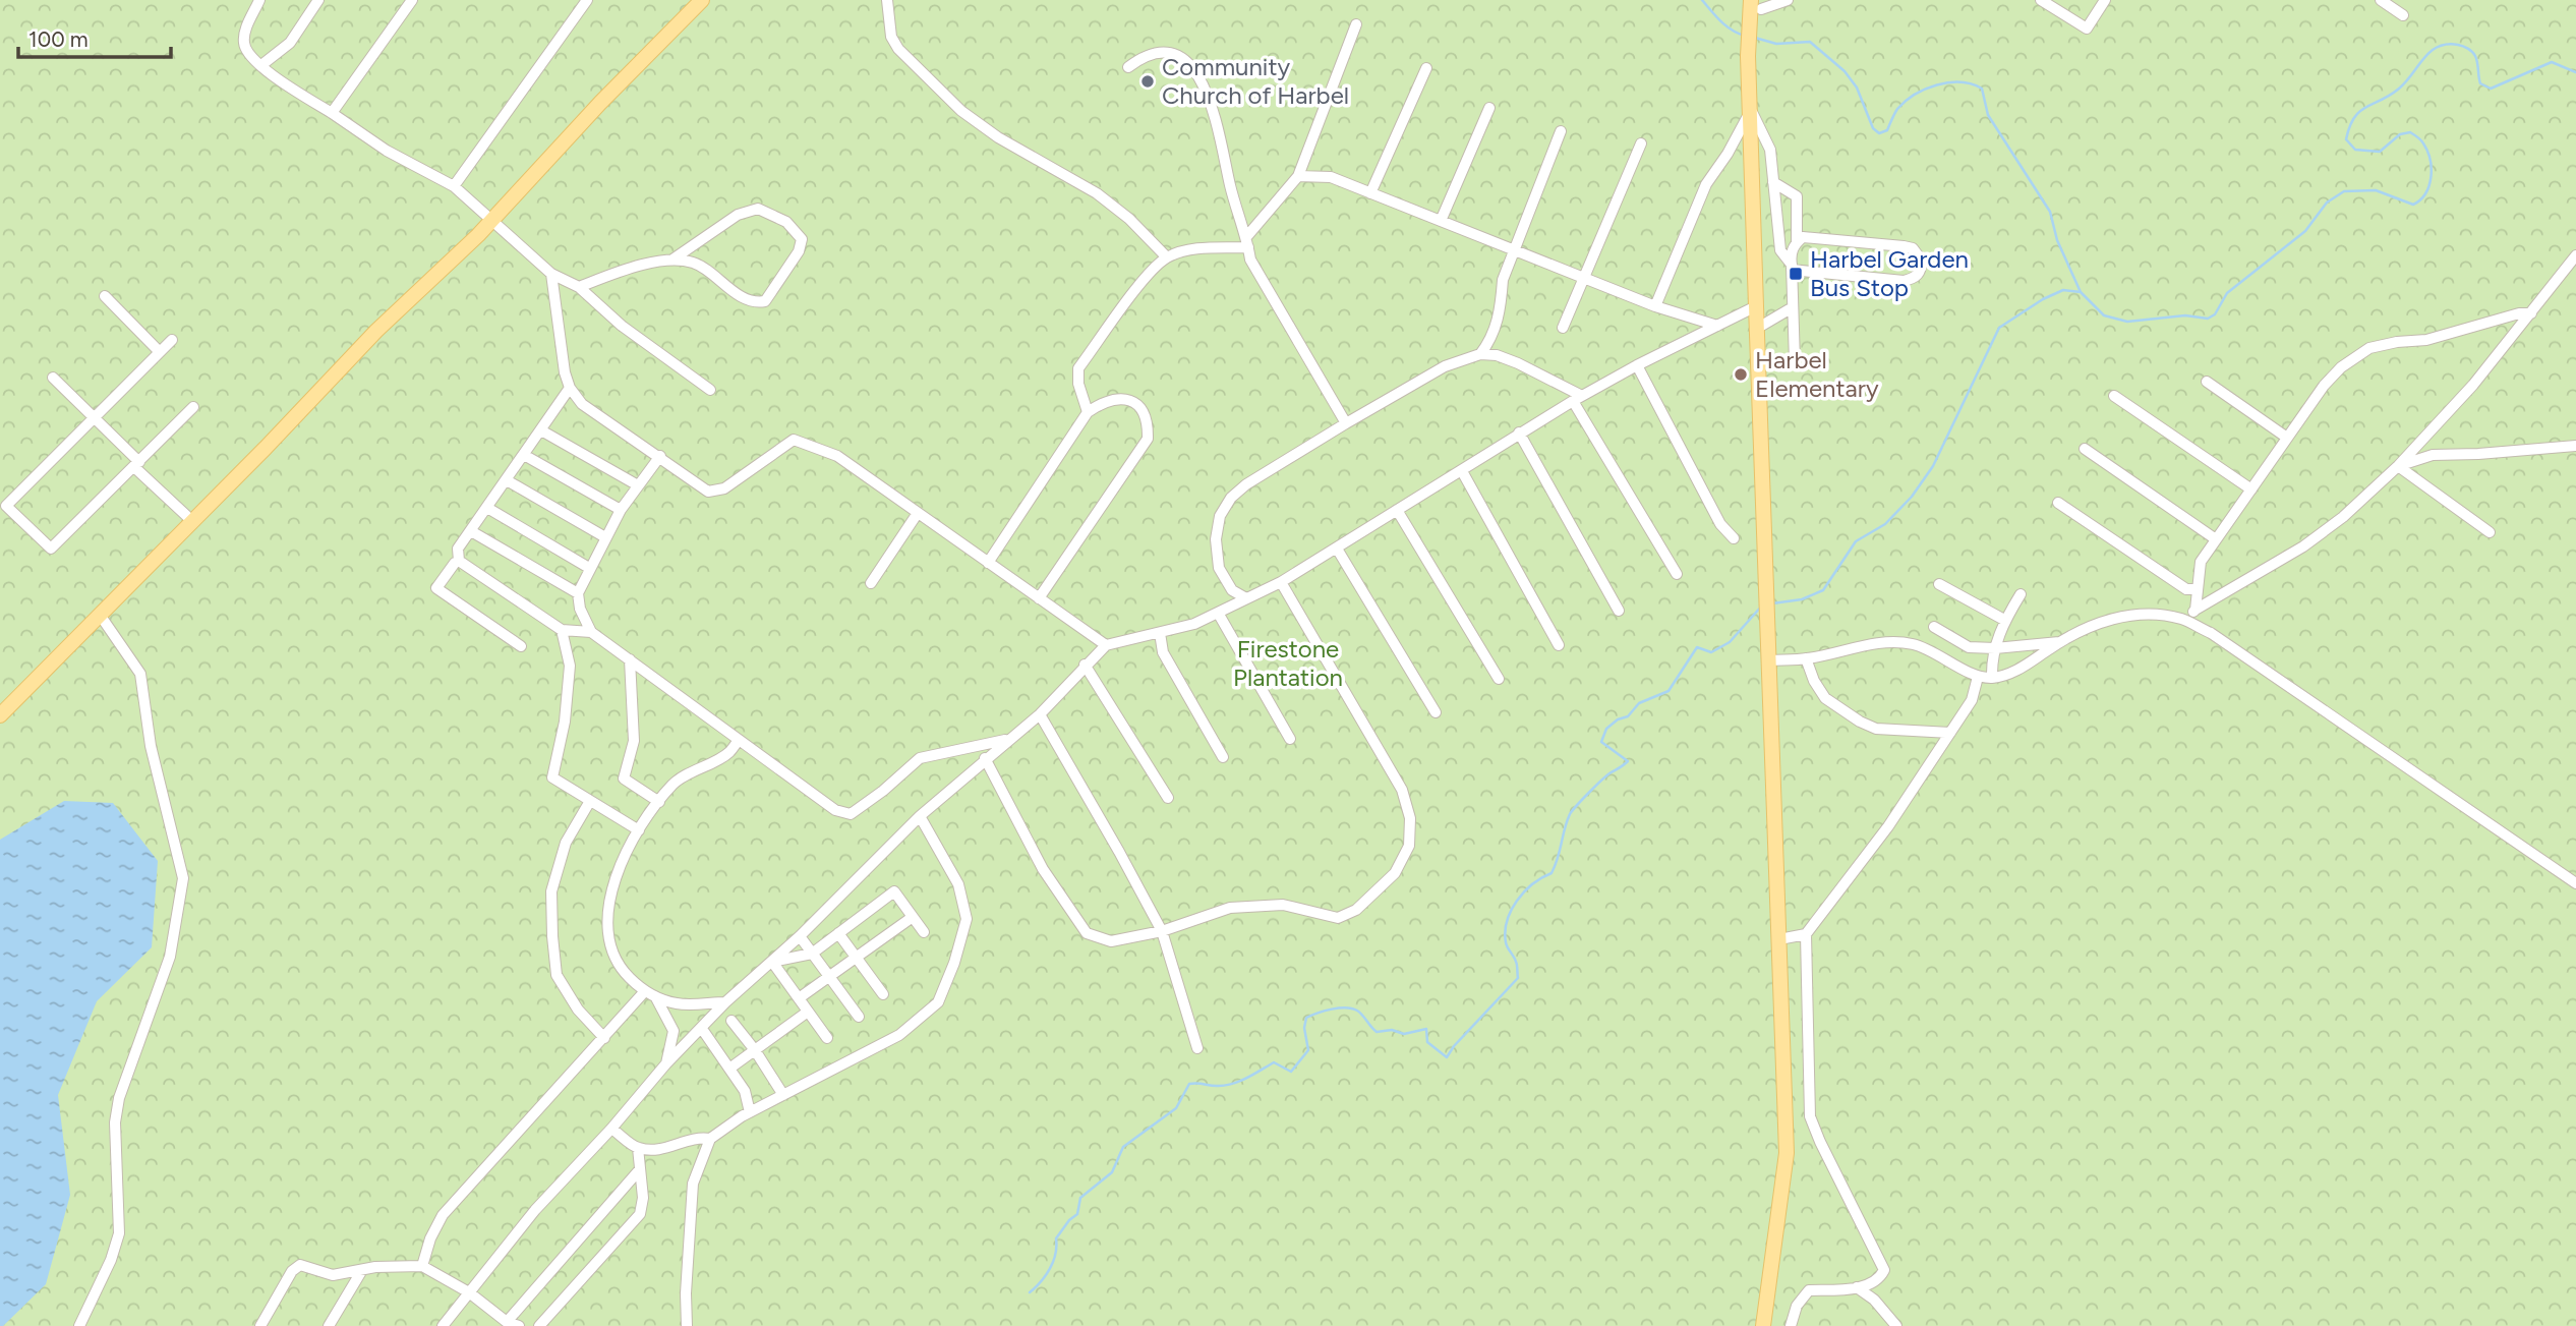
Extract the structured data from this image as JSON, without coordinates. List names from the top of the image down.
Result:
{
  "parks": ["Firestone Plantation"],
  "places": {
    "other": ["Community Church of Harbel", "Harbel Elementary"],
    "transit": ["Harbel Garden Bus Stop"]
  },
  "scale_bar": "100 m"
}
